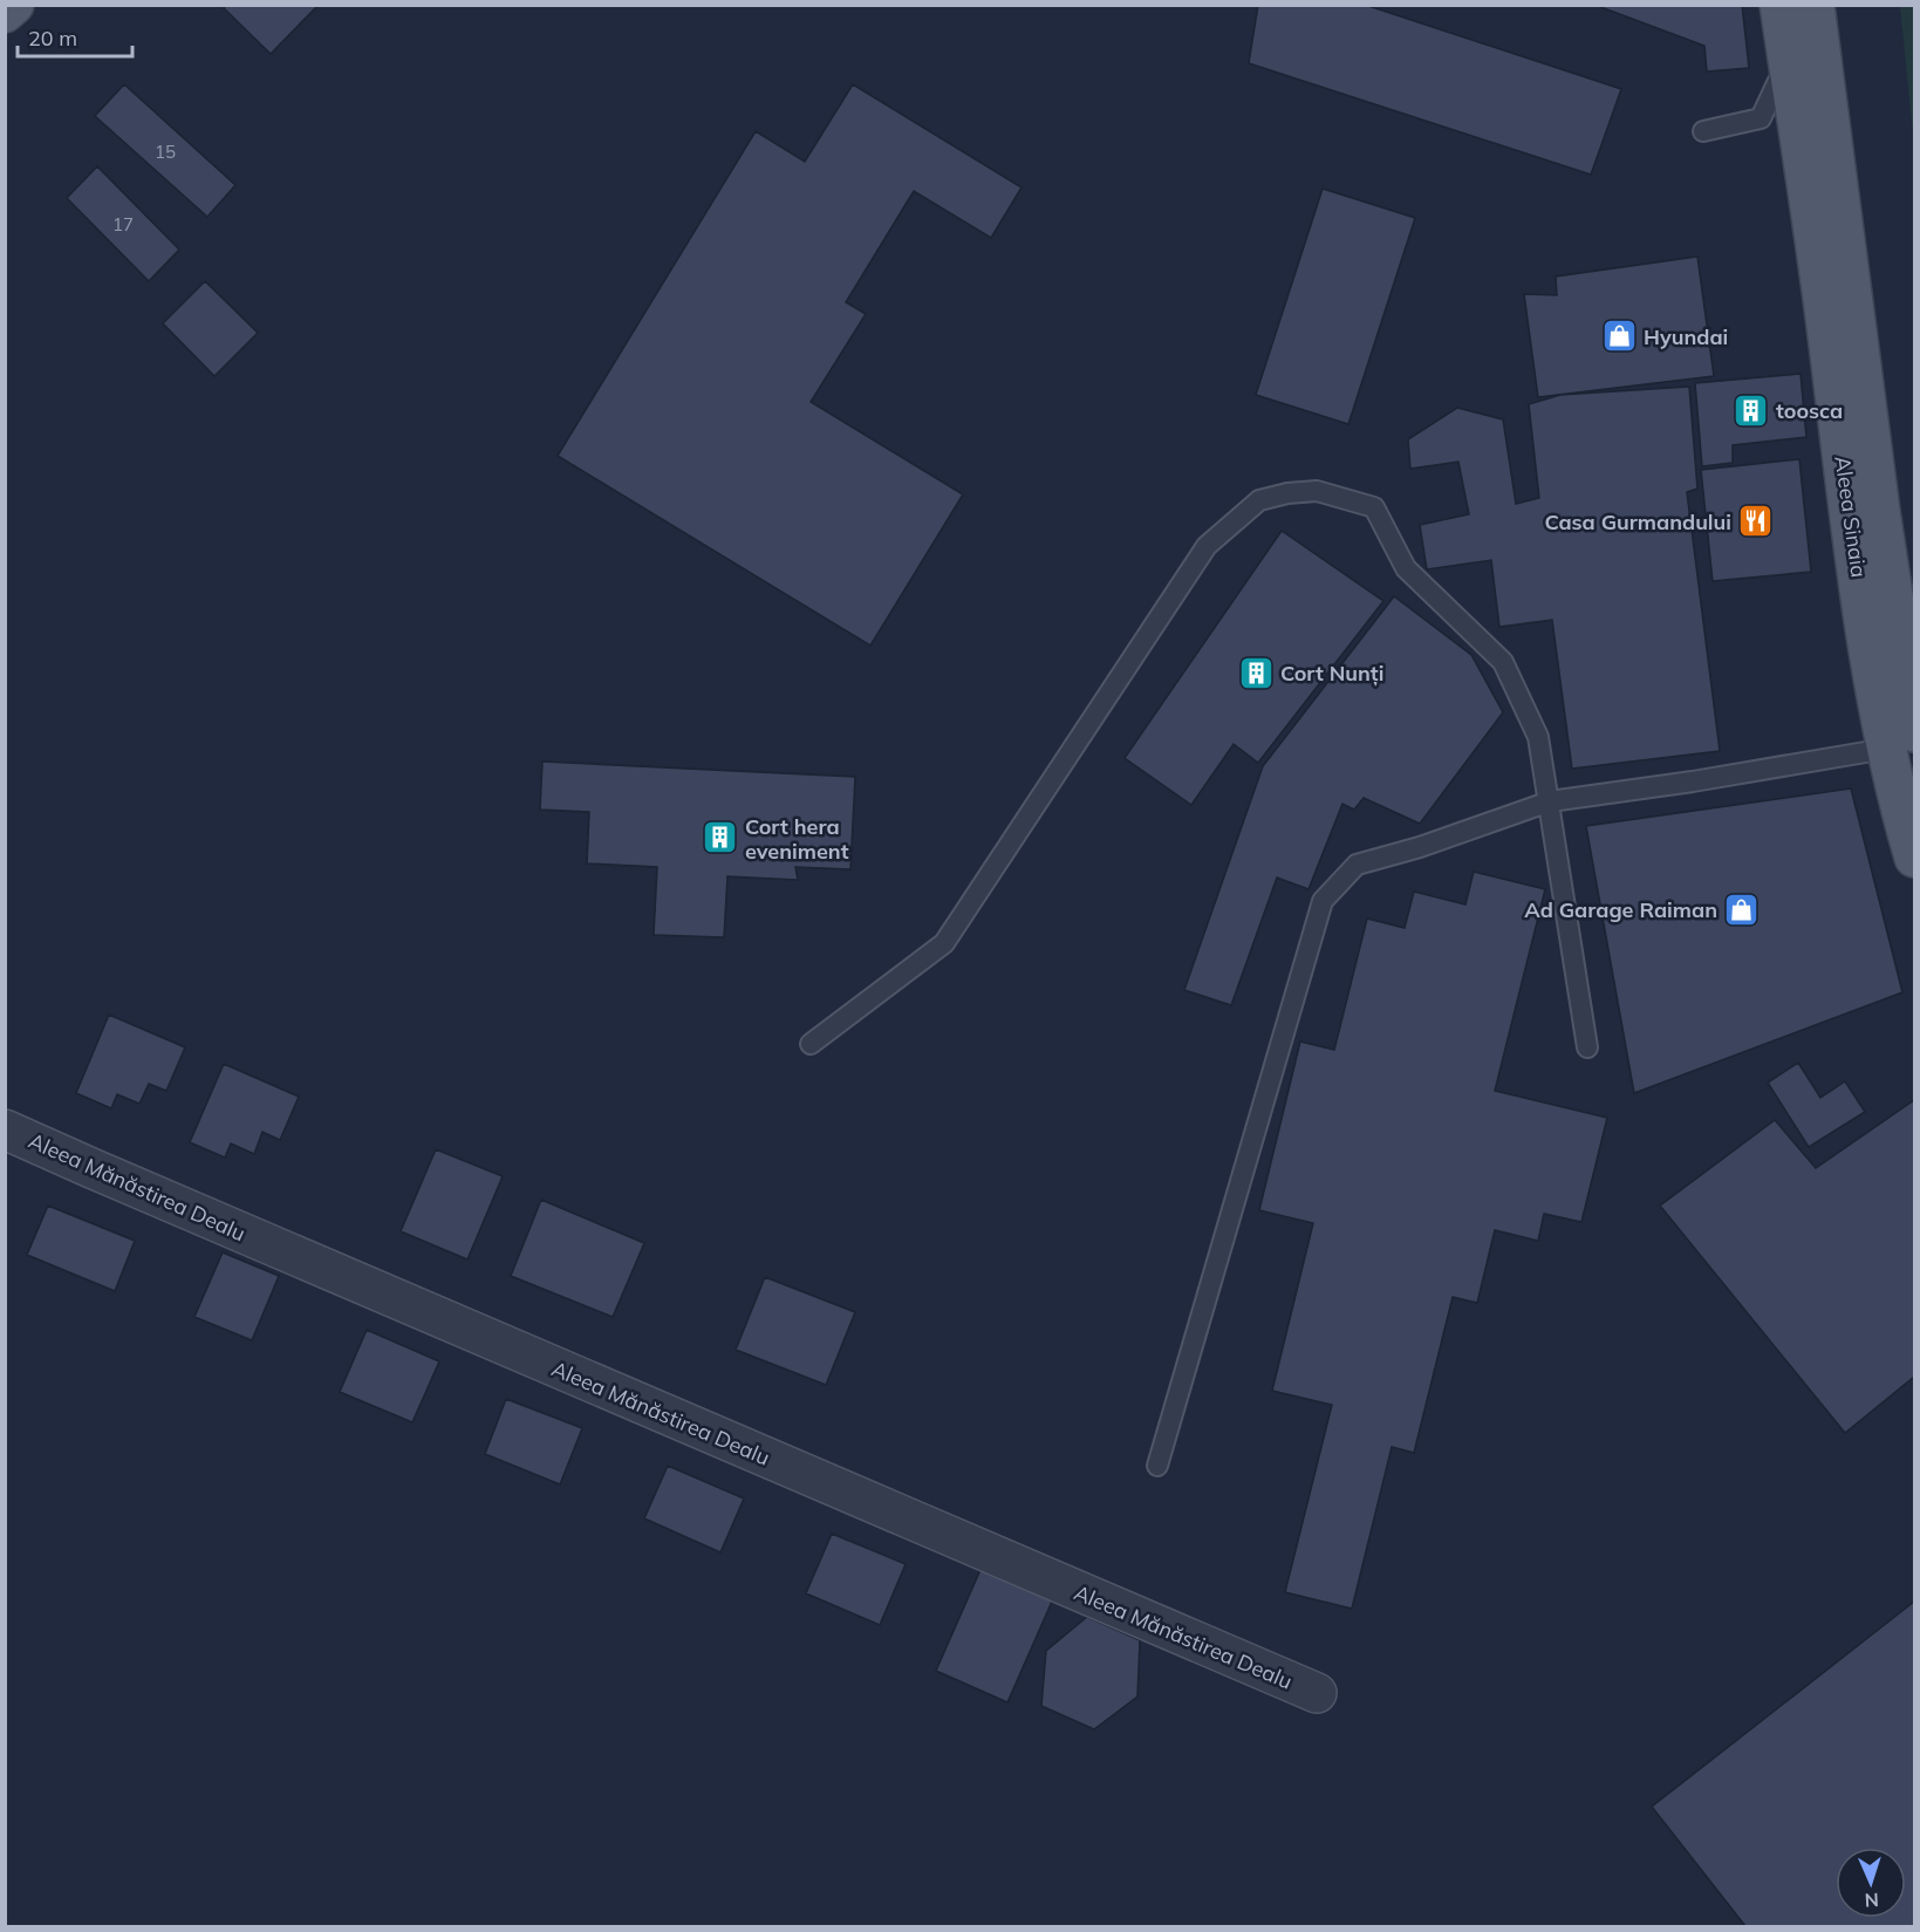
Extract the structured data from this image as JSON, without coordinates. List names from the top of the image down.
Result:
{
  "streets": {
    "main road": ["Aleea Sinaia"],
    "street": ["Aleea Mănăstirea Dealu"]
  },
  "places": {
    "shop": ["Hyundai", "Ad Garage Raiman"],
    "building": ["toosca", "Cort Nunți", "Cort hera eveniment"],
    "restaurant": ["Casa Gurmandului"]
  },
  "house_numbers": ["15", "17"],
  "scale_bar": "20 m",
  "north": "bottom"
}
